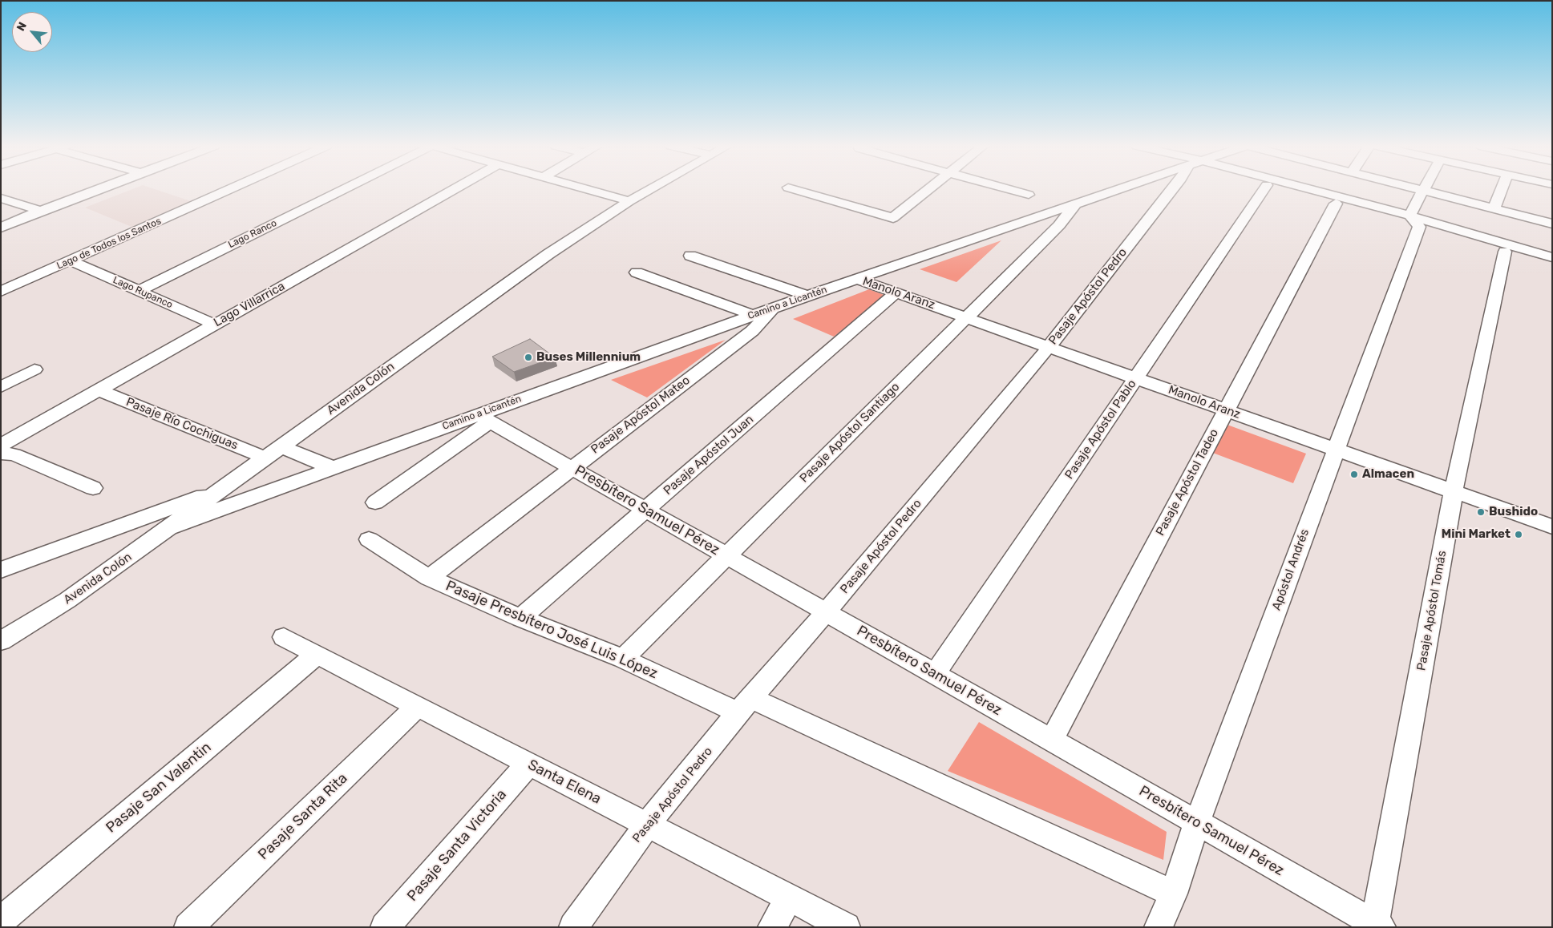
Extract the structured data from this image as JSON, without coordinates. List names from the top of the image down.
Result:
{
  "streets": {
    "street": [
      "Lago Ranco",
      "Lago de Todos los Santos",
      "Lago Rupanco",
      "Manolo Aranz",
      "Pasaje Apóstol Pedro",
      "Camino a Licantén",
      "Lago Villarrica",
      "Avenida Colón",
      "Pasaje Apóstol Mateo",
      "Pasaje Río Cochiguas",
      "Pasaje Apóstol Pablo",
      "Pasaje Apóstol Santiago",
      "Pasaje Apóstol Juan",
      "Pasaje Apóstol Tadeo",
      "Presbítero Samuel Pérez",
      "Apóstol Andrés",
      "Pasaje Apóstol Tomás",
      "Pasaje Presbítero José Luis López",
      "Santa Elena",
      "Pasaje San Valentin",
      "Pasaje Santa Rita",
      "Pasaje Santa Victoria"
    ]
  },
  "crossings": [
    ["Lago Ranco", "Lago Rupanco"],
    ["Lago de Todos los Santos", "Lago Rupanco"],
    ["Lago Rupanco", "Lago Villarrica"],
    ["Manolo Aranz", "Pasaje Apóstol Pedro"],
    ["Manolo Aranz", "Camino a Licantén"],
    ["Manolo Aranz", "Pasaje Apóstol Pablo"],
    ["Manolo Aranz", "Pasaje Apóstol Santiago"],
    ["Manolo Aranz", "Pasaje Apóstol Juan"],
    ["Manolo Aranz", "Pasaje Apóstol Tadeo"],
    ["Manolo Aranz", "Apóstol Andrés"],
    ["Manolo Aranz", "Pasaje Apóstol Tomás"],
    ["Pasaje Apóstol Pedro", "Presbítero Samuel Pérez"],
    ["Pasaje Apóstol Pedro", "Pasaje Presbítero José Luis López"],
    ["Pasaje Apóstol Pedro", "Santa Elena"],
    ["Camino a Licantén", "Avenida Colón"],
    ["Camino a Licantén", "Pasaje Apóstol Mateo"],
    ["Camino a Licantén", "Pasaje Apóstol Santiago"],
    ["Camino a Licantén", "Presbítero Samuel Pérez"],
    ["Lago Villarrica", "Pasaje Río Cochiguas"],
    ["Avenida Colón", "Pasaje Río Cochiguas"],
    ["Pasaje Apóstol Mateo", "Presbítero Samuel Pérez"],
    ["Pasaje Apóstol Mateo", "Pasaje Presbítero José Luis López"],
    ["Pasaje Apóstol Pablo", "Presbítero Samuel Pérez"],
    ["Pasaje Apóstol Santiago", "Presbítero Samuel Pérez"],
    ["Pasaje Apóstol Santiago", "Pasaje Presbítero José Luis López"],
    ["Pasaje Apóstol Juan", "Presbítero Samuel Pérez"],
    ["Pasaje Apóstol Juan", "Pasaje Presbítero José Luis López"],
    ["Pasaje Apóstol Tadeo", "Presbítero Samuel Pérez"],
    ["Presbítero Samuel Pérez", "Apóstol Andrés"],
    ["Presbítero Samuel Pérez", "Pasaje Apóstol Tomás"],
    ["Apóstol Andrés", "Pasaje Presbítero José Luis López"],
    ["Santa Elena", "Pasaje San Valentin"],
    ["Santa Elena", "Pasaje Santa Rita"],
    ["Santa Elena", "Pasaje Santa Victoria"]
  ],
  "places": [
    "Buses Millennium",
    "Almacen",
    "Bushido",
    "Mini Market"
  ],
  "north": "top left"
}
